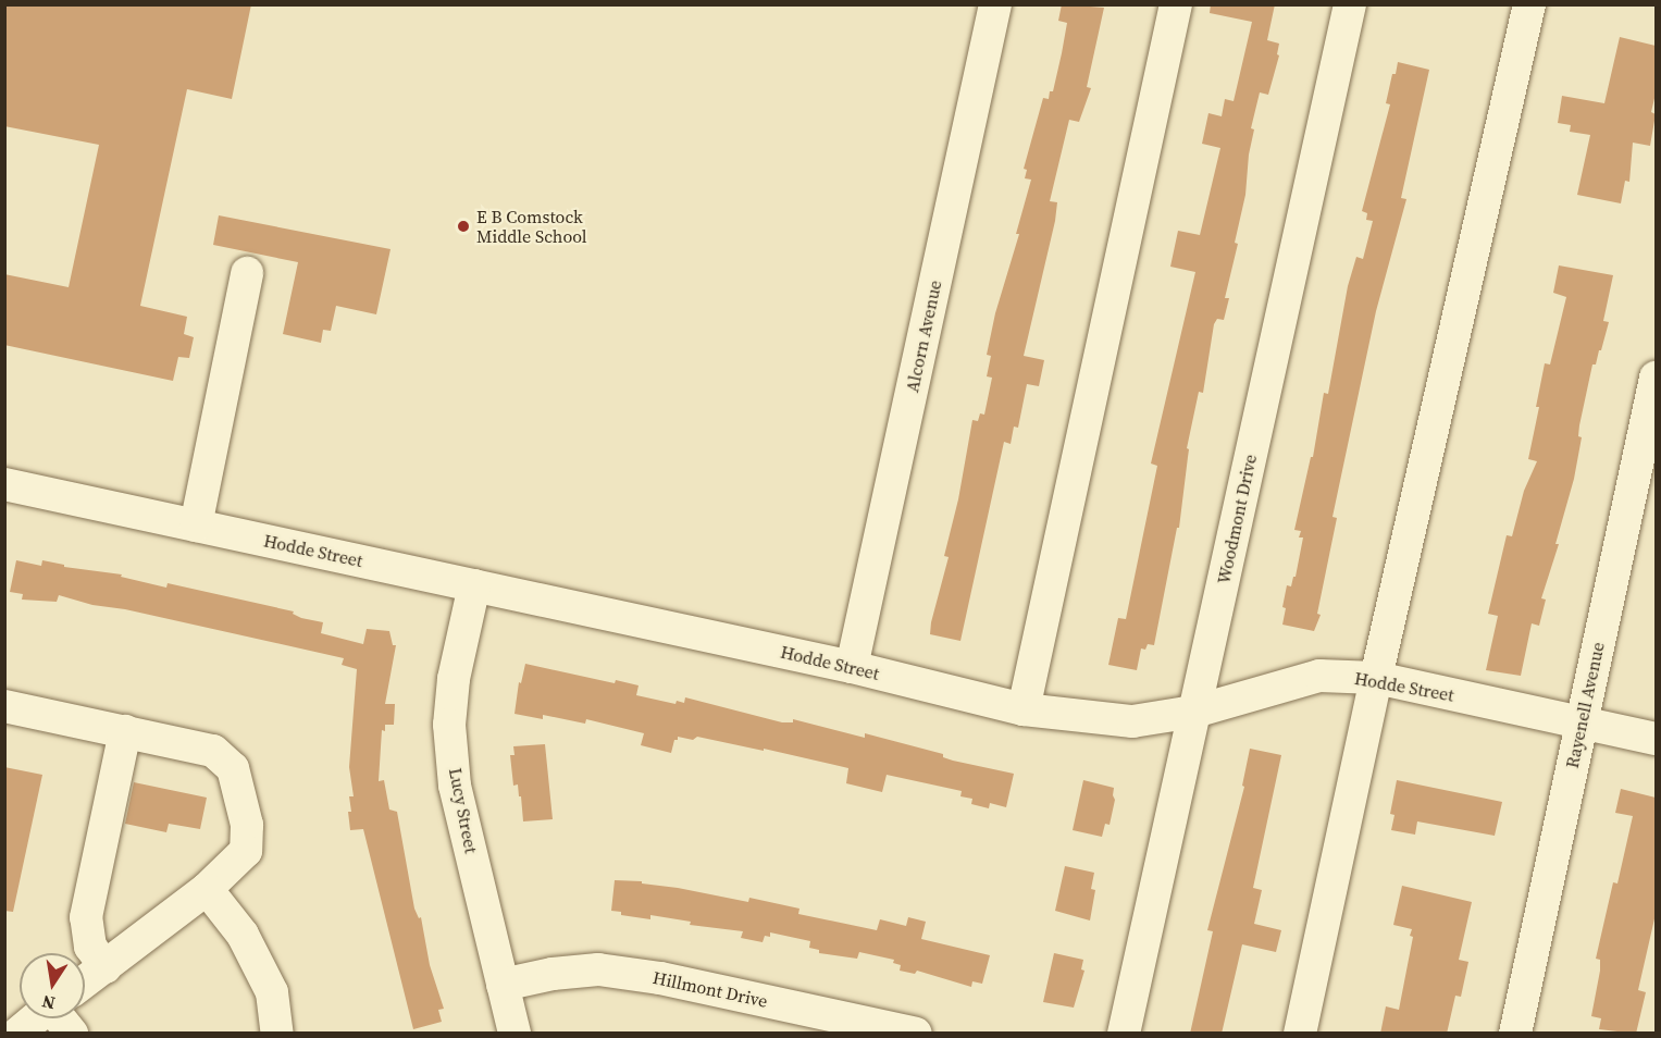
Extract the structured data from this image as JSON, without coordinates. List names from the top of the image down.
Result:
{
  "streets": {
    "street": [
      "Alcorn Avenue",
      "Woodmont Drive",
      "Hodde Street",
      "Rayenell Avenue",
      "Lucy Street",
      "Hillmont Drive"
    ]
  },
  "crossings": [
    ["Alcorn Avenue", "Hodde Street"],
    ["Woodmont Drive", "Hodde Street"],
    ["Hodde Street", "Rayenell Avenue"],
    ["Hodde Street", "Lucy Street"],
    ["Lucy Street", "Hillmont Drive"]
  ],
  "places": ["E B Comstock Middle School"],
  "north": "bottom"
}
